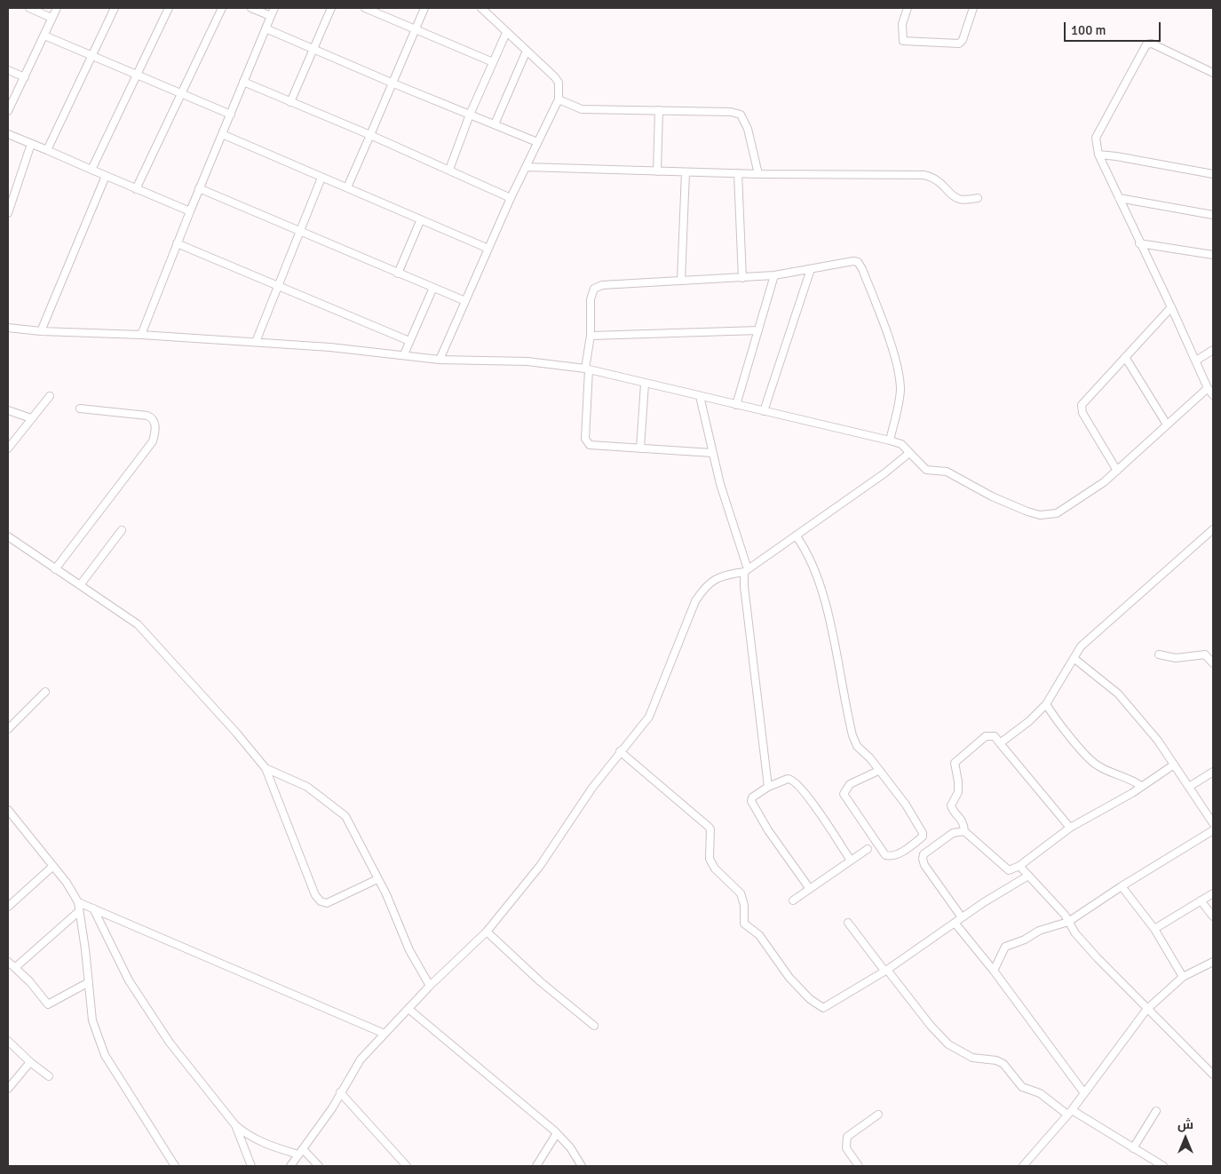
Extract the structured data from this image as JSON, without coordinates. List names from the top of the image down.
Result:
{
  "scale_bar": "100 m",
  "north": "top"
}
